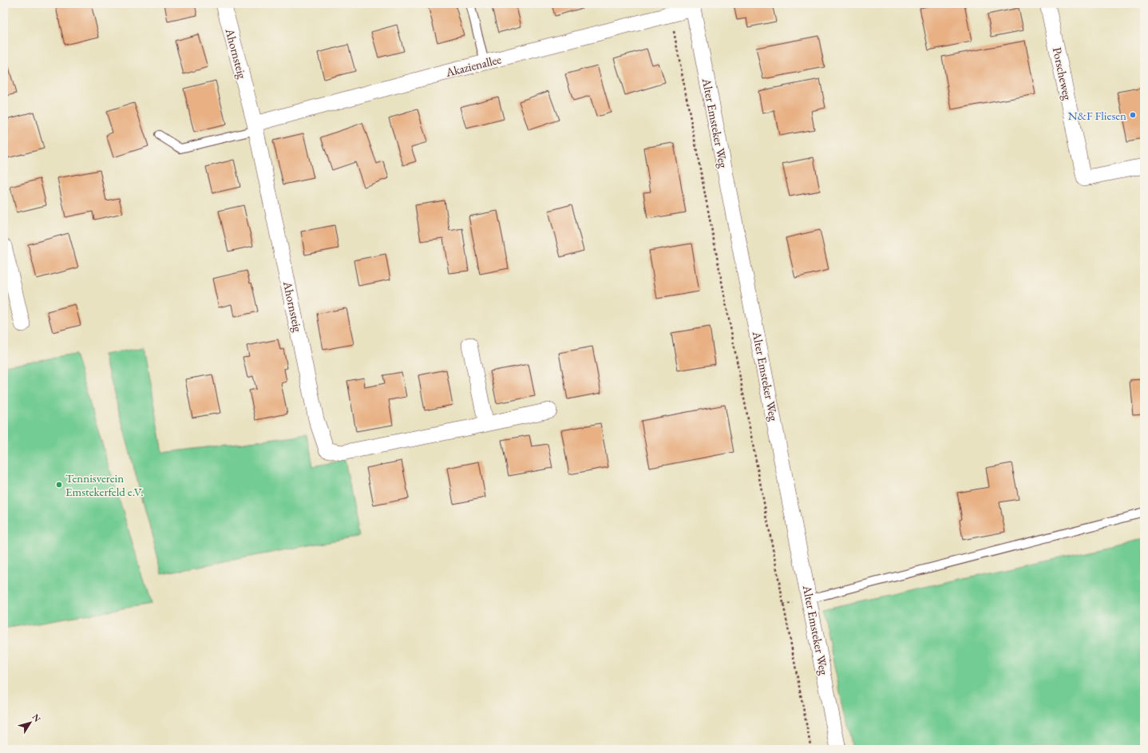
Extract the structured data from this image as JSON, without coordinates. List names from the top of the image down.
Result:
{
  "streets": {
    "street": [
      "Ahornsteig",
      "Akazienallee",
      "Porscheweg",
      "Alter Emsteker Weg"
    ]
  },
  "crossings": [
    ["Ahornsteig", "Akazienallee"],
    ["Akazienallee", "Alter Emsteker Weg"]
  ],
  "places": ["N&F Fliesen", "Tennisverein Emstekerfeld e.V."],
  "north": "top right"
}
